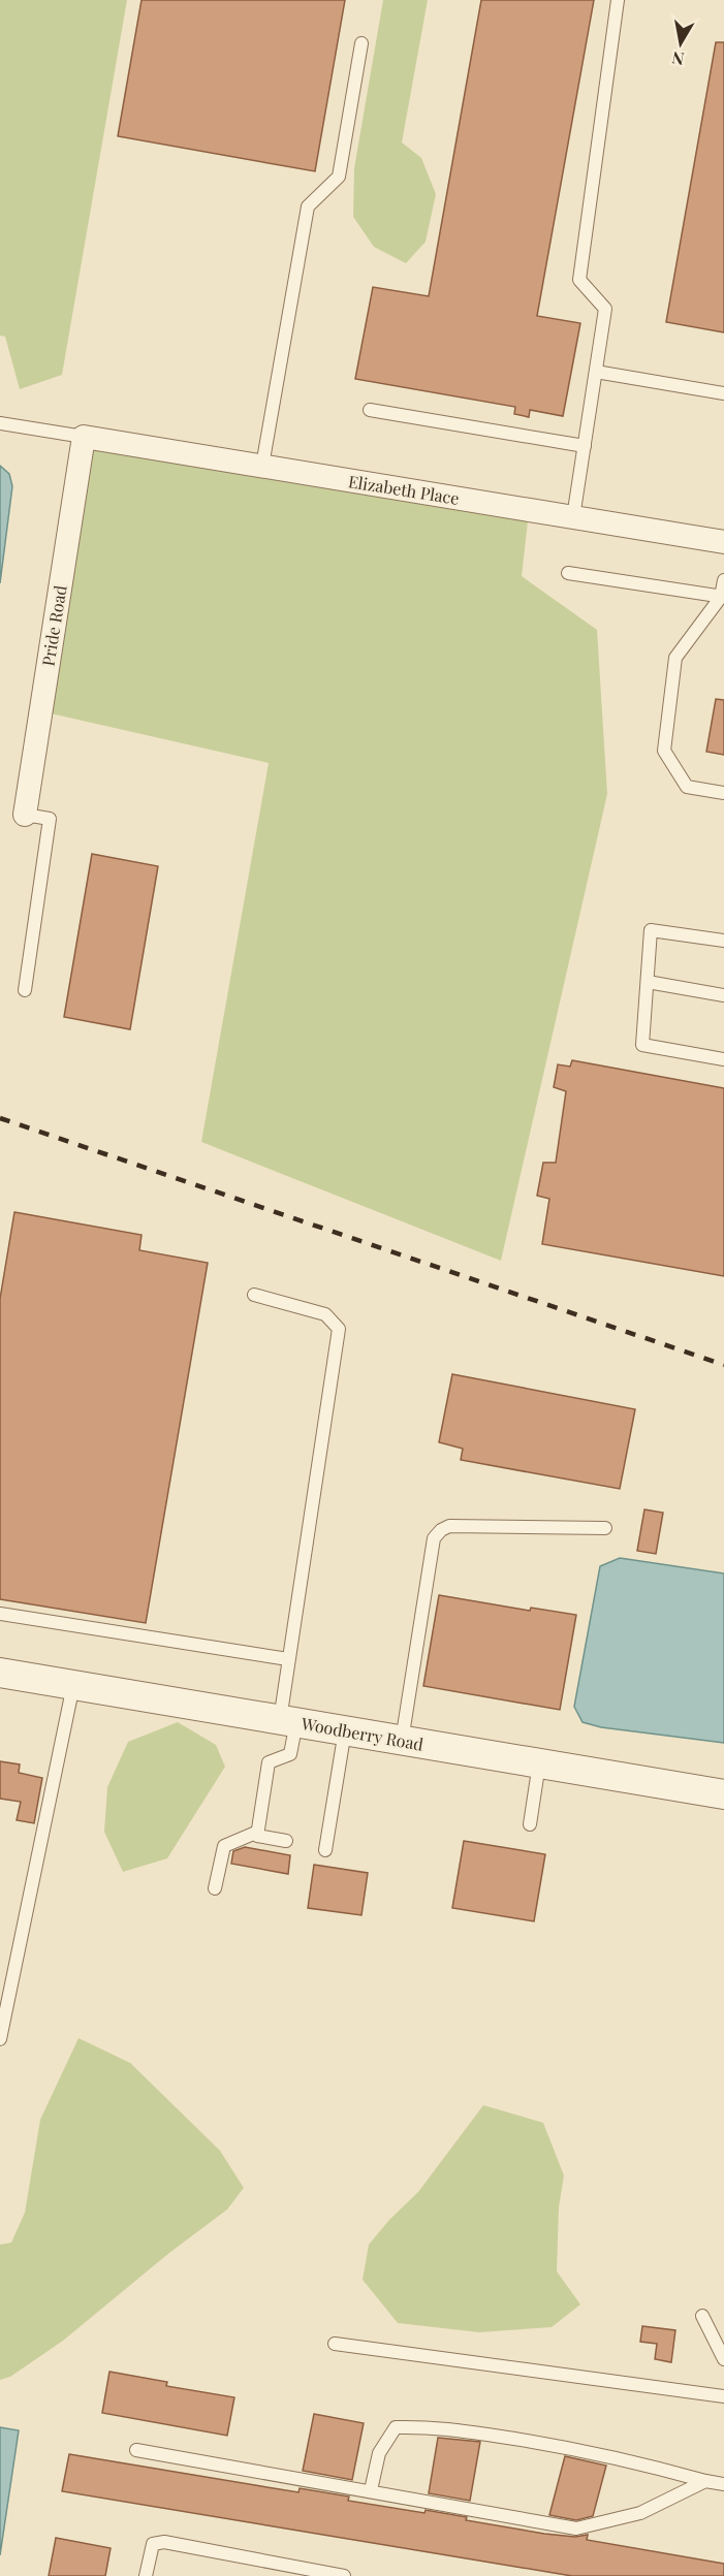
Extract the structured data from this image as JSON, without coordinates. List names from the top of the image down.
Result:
{
  "streets": {
    "street": ["Elizabeth Place", "Pride Road", "Woodberry Road"]
  },
  "crossings": [
    ["Elizabeth Place", "Pride Road"]
  ],
  "north": "bottom"
}
